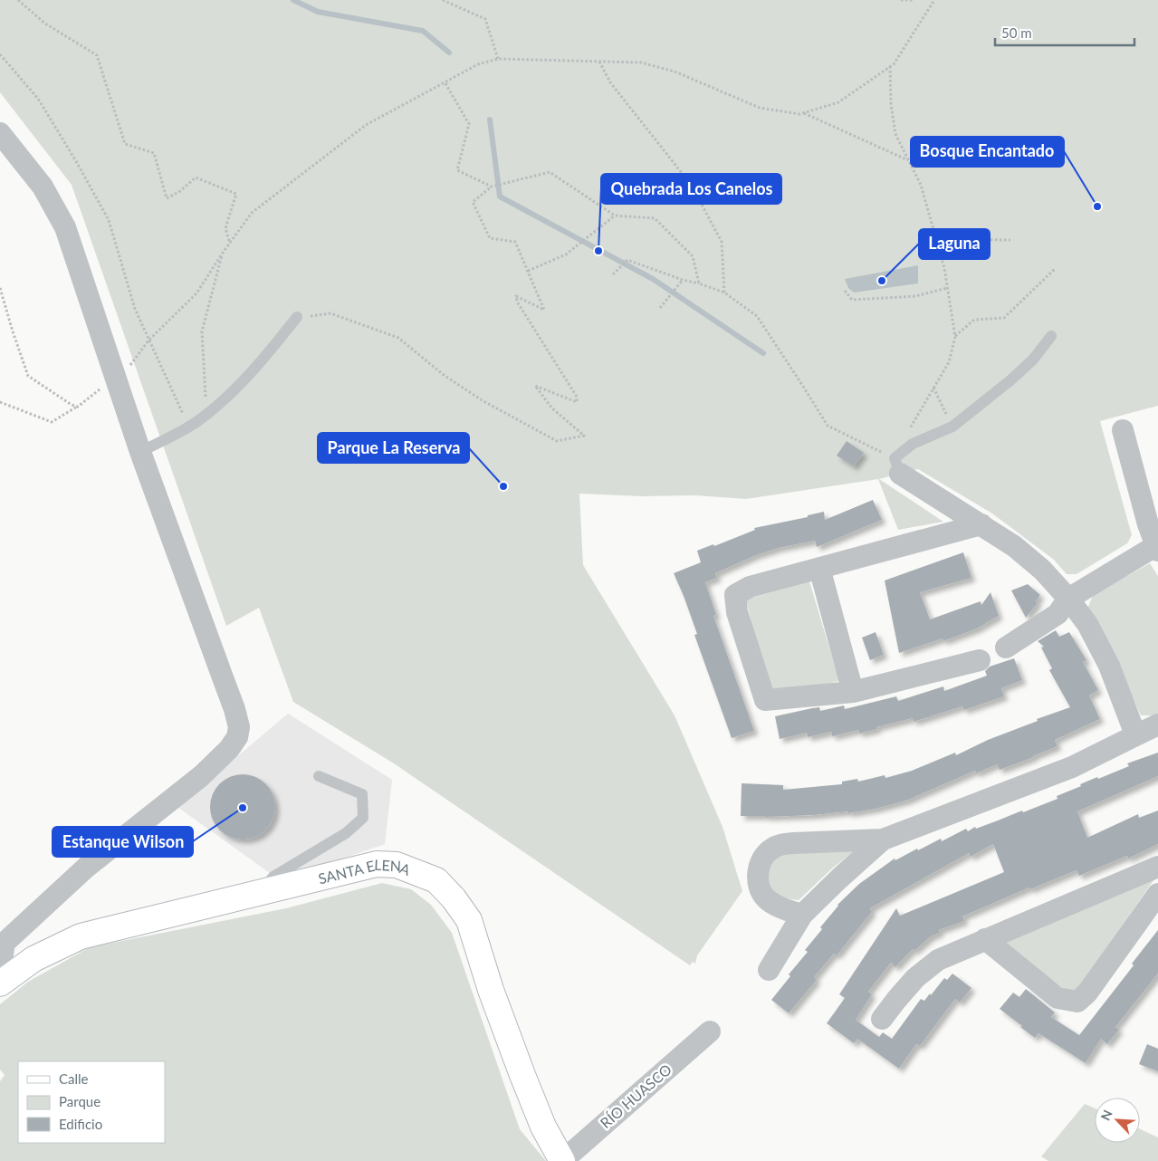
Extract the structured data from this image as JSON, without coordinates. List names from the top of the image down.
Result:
{
  "streets": {
    "street": ["SANTA ELENA", "RÍO HUASCO"]
  },
  "crossings": [
    ["SANTA ELENA", "RÍO HUASCO"]
  ],
  "places": [
    "Bosque Encantado",
    "Quebrada Los Canelos",
    "Laguna",
    "Parque La Reserva",
    "Estanque Wilson"
  ],
  "legend": ["Calle", "Parque", "Edificio"],
  "scale_bar": "50 m",
  "north": "top left"
}
